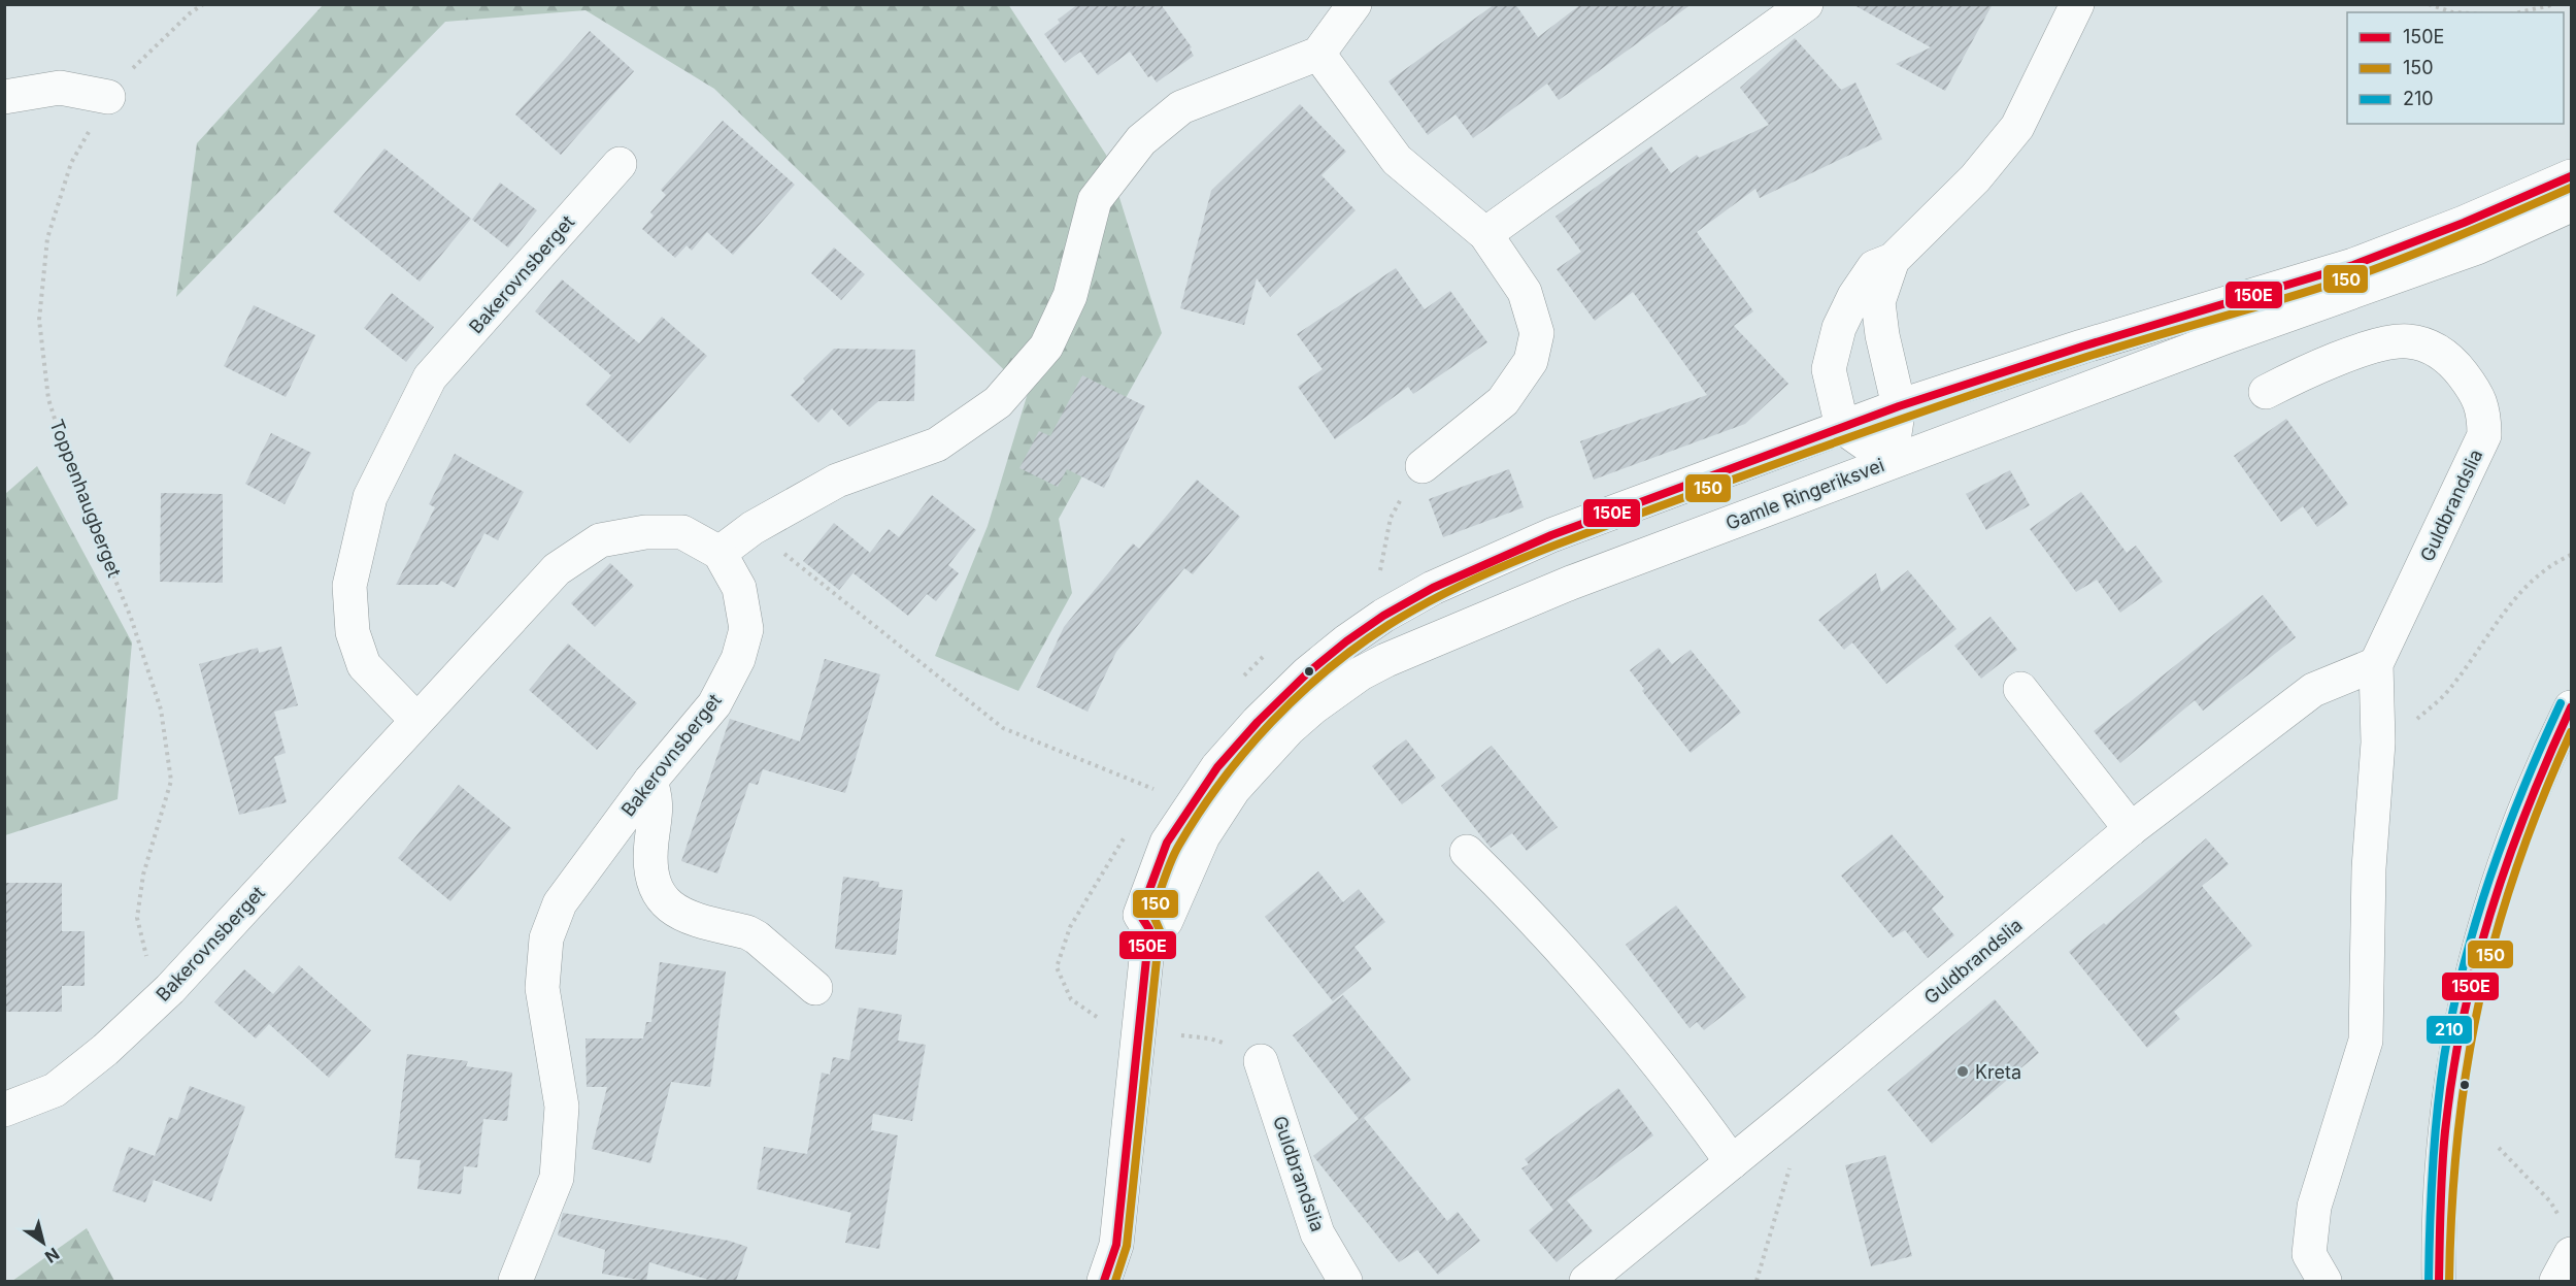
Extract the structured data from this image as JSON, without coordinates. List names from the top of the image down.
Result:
{
  "streets": {
    "street": ["Bakerovnsberget", "Gamle Ringeriksvei", "Guldbrandslia"],
    "path": ["Toppenhaugberget"]
  },
  "crossings": [
    ["Bakerovnsberget", "Toppenhaugberget"]
  ],
  "places": ["Kreta"],
  "lines": ["transit line 150E", "transit line 150", "transit line 210"],
  "legend": ["150E", "150", "210"],
  "north": "bottom right"
}
